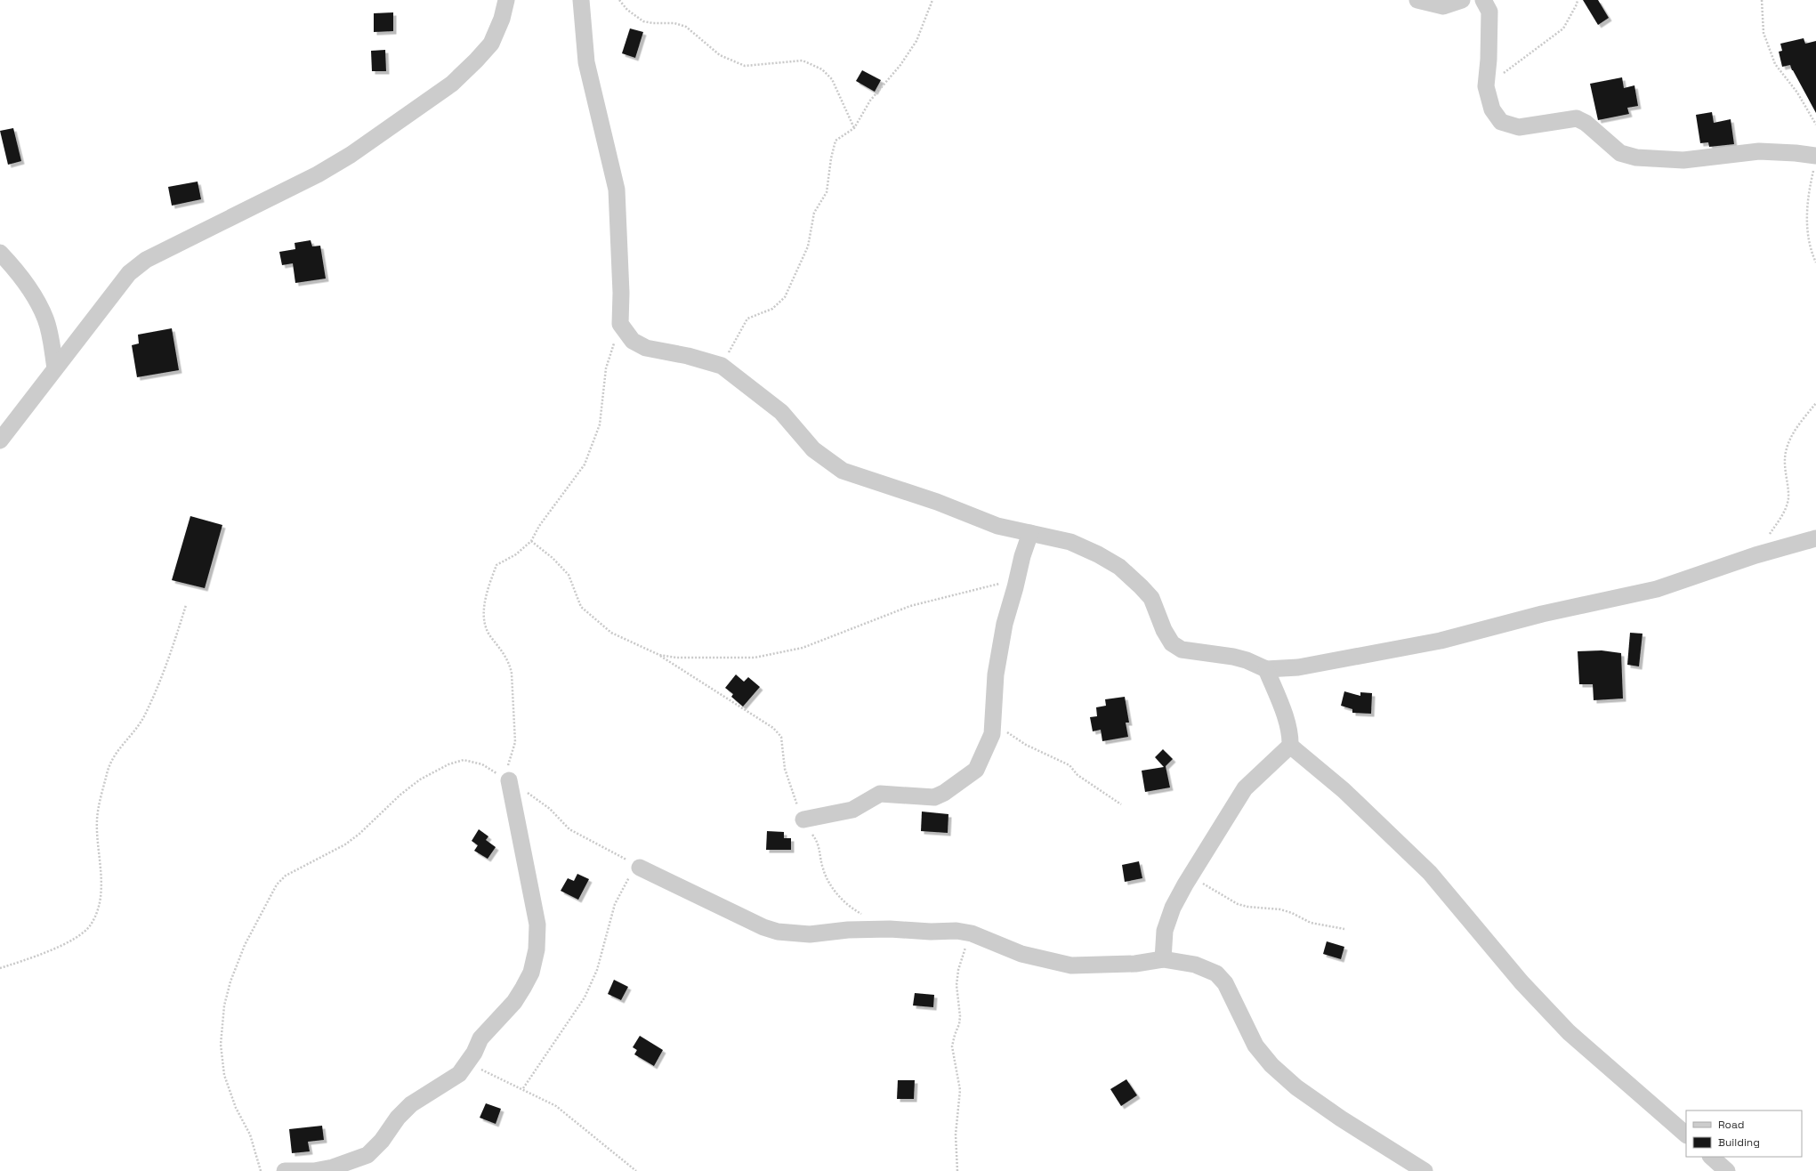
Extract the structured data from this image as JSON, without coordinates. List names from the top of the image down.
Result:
{
  "legend": ["Road", "Building"]
}
